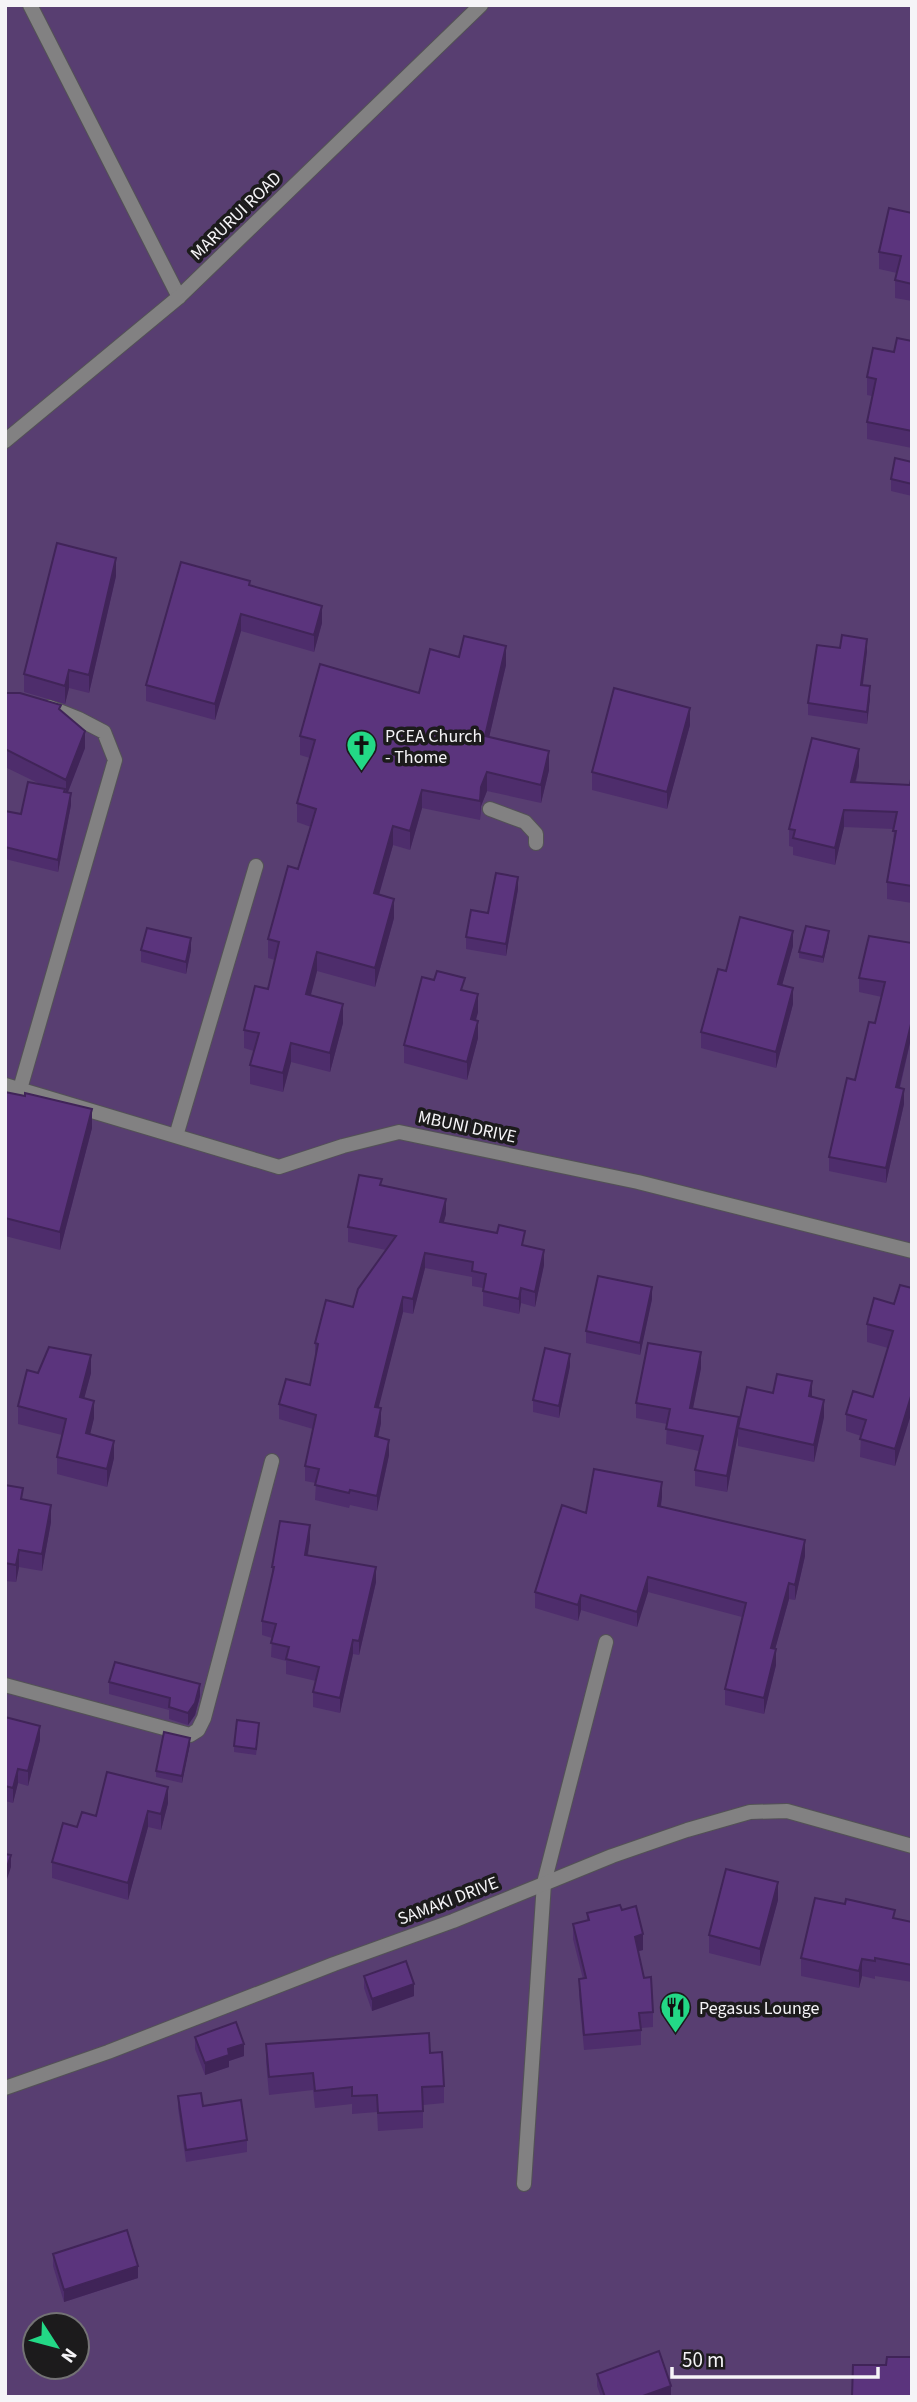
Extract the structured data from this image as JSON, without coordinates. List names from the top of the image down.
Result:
{
  "streets": {
    "street": ["MARURUI ROAD", "MBUNI DRIVE", "SAMAKI DRIVE"]
  },
  "places": {
    "church": ["PCEA Church - Thome"],
    "restaurant": ["Pegasus Lounge"]
  },
  "scale_bar": "50 m",
  "north": "bottom right"
}
